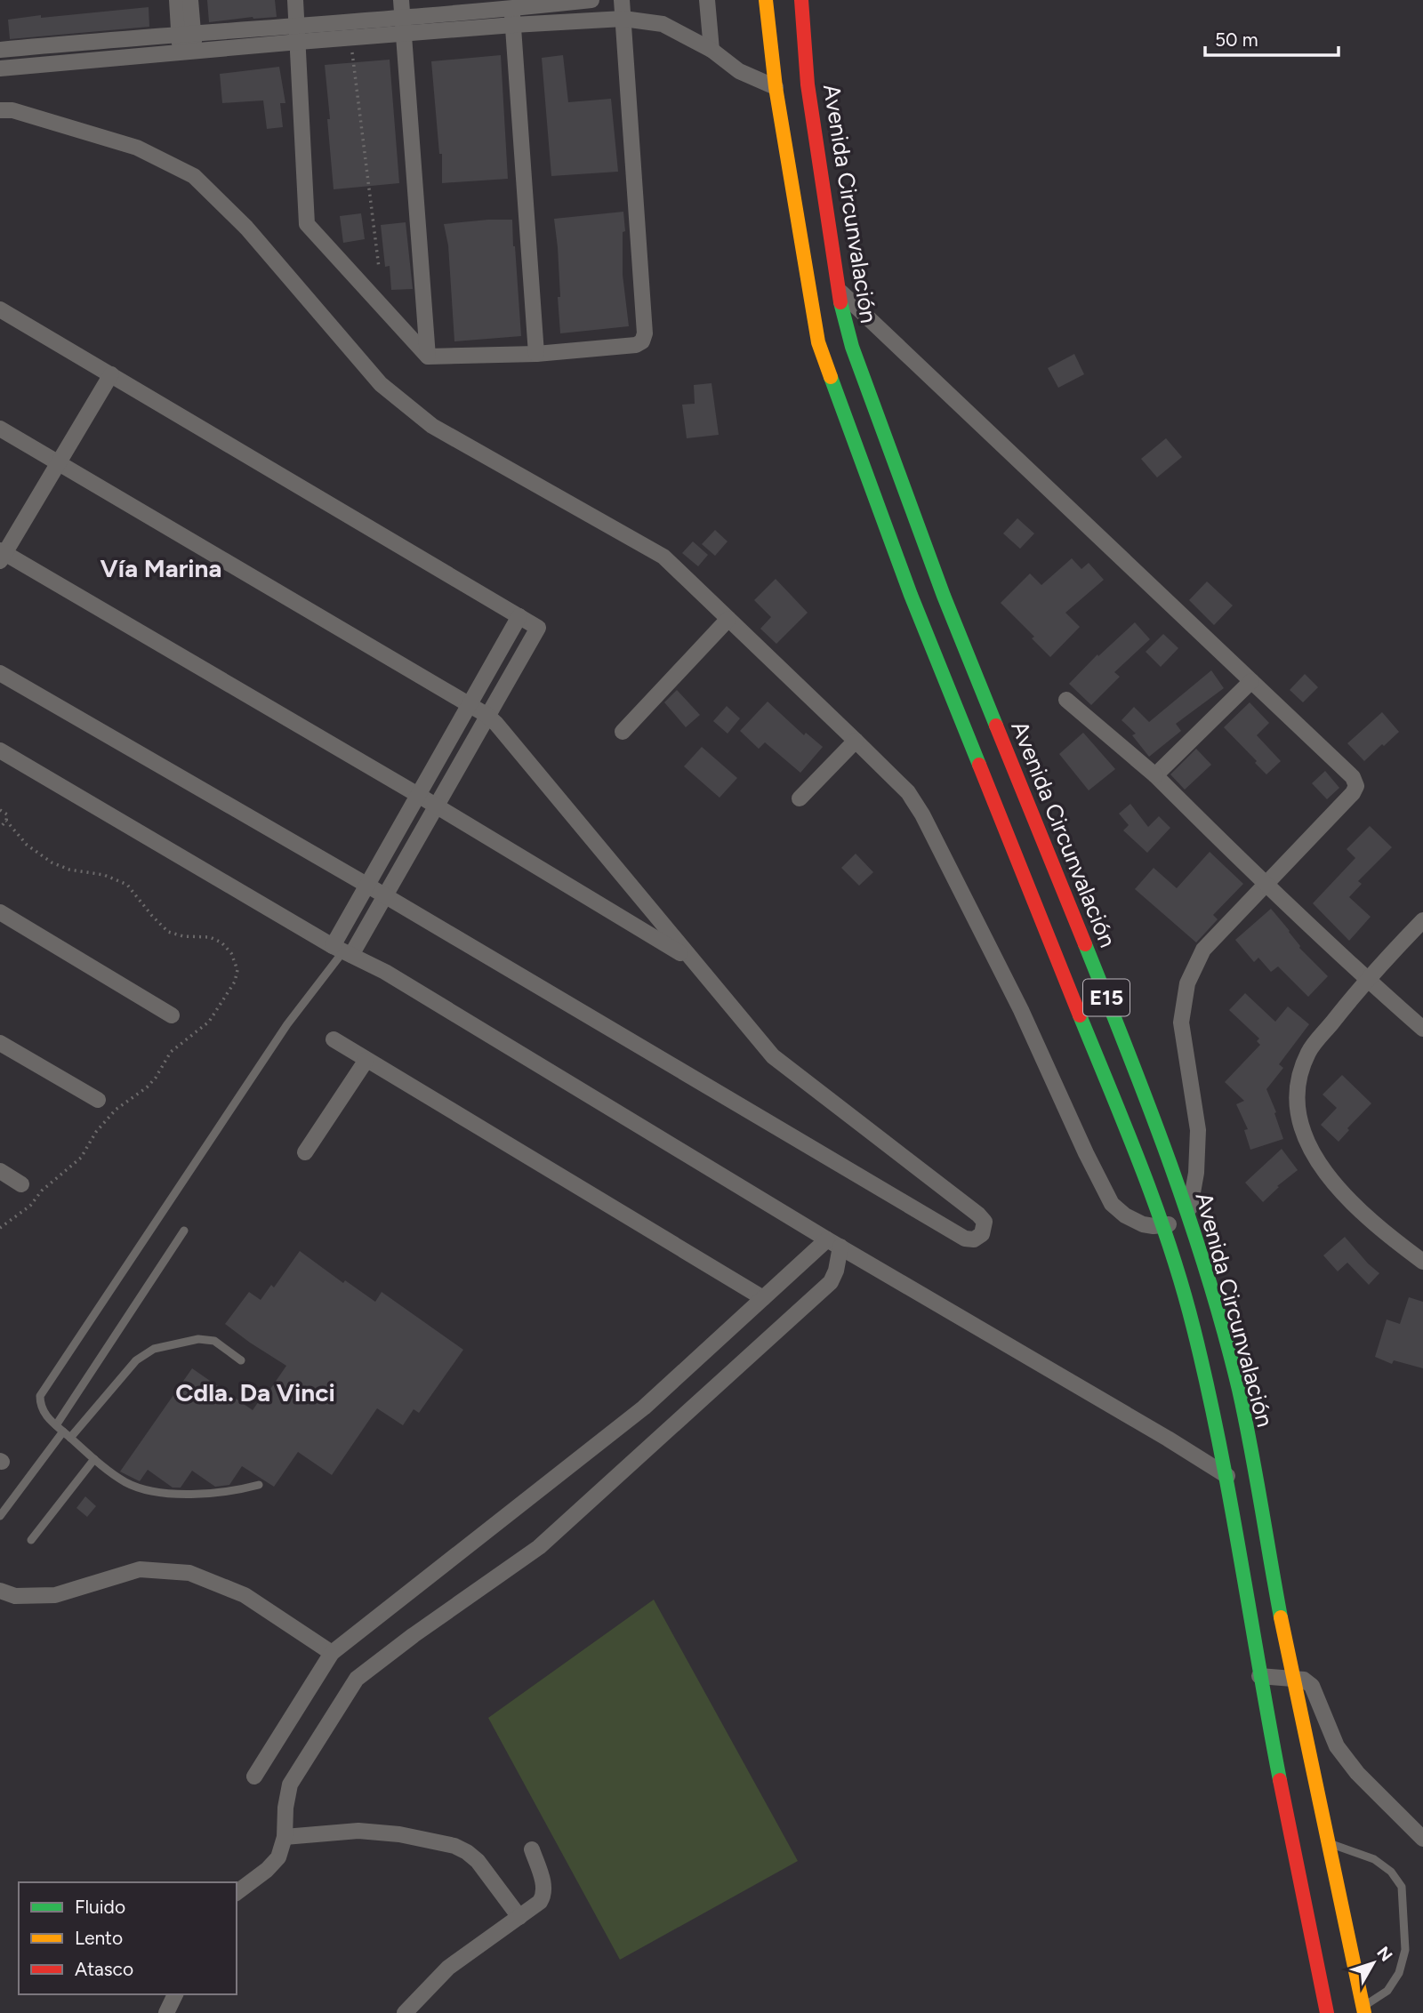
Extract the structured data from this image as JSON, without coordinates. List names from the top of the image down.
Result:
{
  "streets": {
    "highway": ["Avenida Circunvalación", "E15"]
  },
  "districts": ["Vía Marina", "Cdla. Da Vinci"],
  "legend": ["Fluido", "Lento", "Atasco"],
  "scale_bar": "50 m",
  "north": "top right"
}
